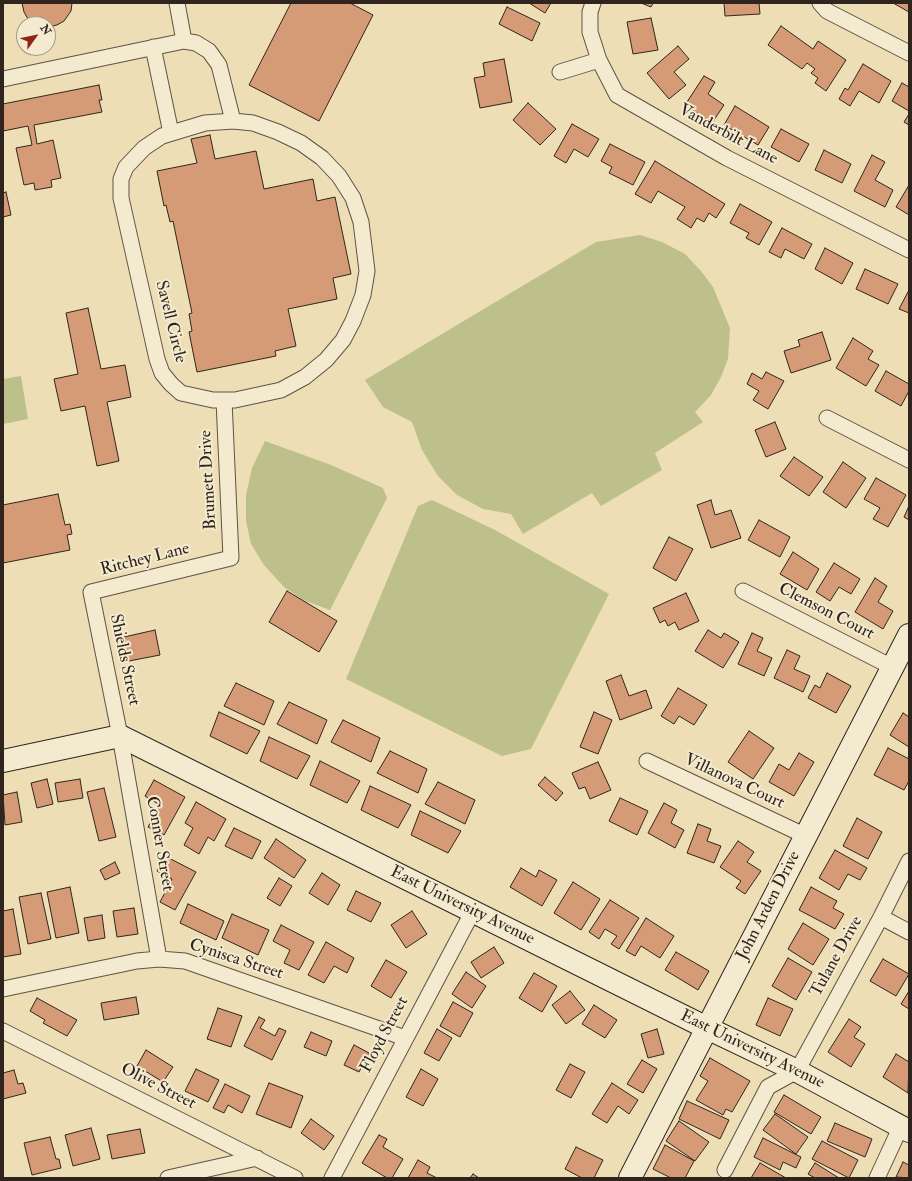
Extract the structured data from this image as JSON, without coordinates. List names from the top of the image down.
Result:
{
  "streets": {
    "street": [
      "Vanderbilt Lane",
      "Savell Circle",
      "Brumett Drive",
      "Ritchey Lane",
      "Clemson Court",
      "Shields Street",
      "Villanova Court",
      "Conner Street",
      "East University Avenue",
      "John Arden Drive",
      "Tulane Drive",
      "Cynisca Street",
      "Floyd Street",
      "Olive Street"
    ]
  },
  "crossings": [
    ["Savell Circle", "Brumett Drive"],
    ["Brumett Drive", "Ritchey Lane"],
    ["Ritchey Lane", "Shields Street"],
    ["Clemson Court", "John Arden Drive"],
    ["Shields Street", "Conner Street"],
    ["Shields Street", "East University Avenue"],
    ["Villanova Court", "John Arden Drive"],
    ["Conner Street", "East University Avenue"],
    ["Conner Street", "Cynisca Street"],
    ["East University Avenue", "John Arden Drive"],
    ["East University Avenue", "Tulane Drive"],
    ["East University Avenue", "Floyd Street"],
    ["Cynisca Street", "Floyd Street"]
  ],
  "north": "top right"
}
